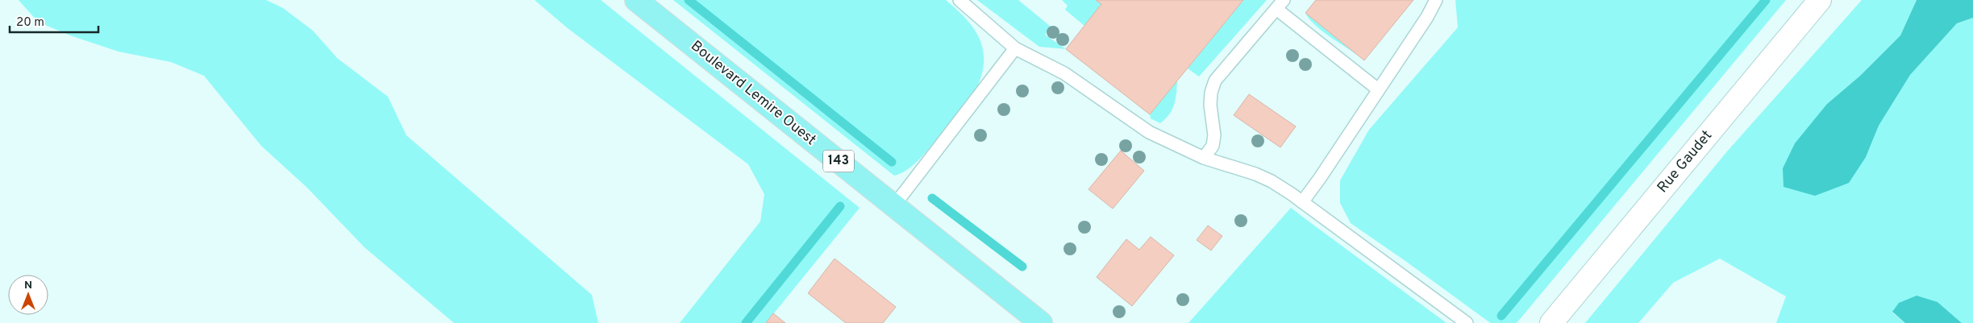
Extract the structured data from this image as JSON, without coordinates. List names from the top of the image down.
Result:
{
  "streets": {
    "main road": ["Boulevard Lemire Ouest", "143"],
    "street": ["Rue Gaudet"]
  },
  "scale_bar": "20 m",
  "north": "top"
}
